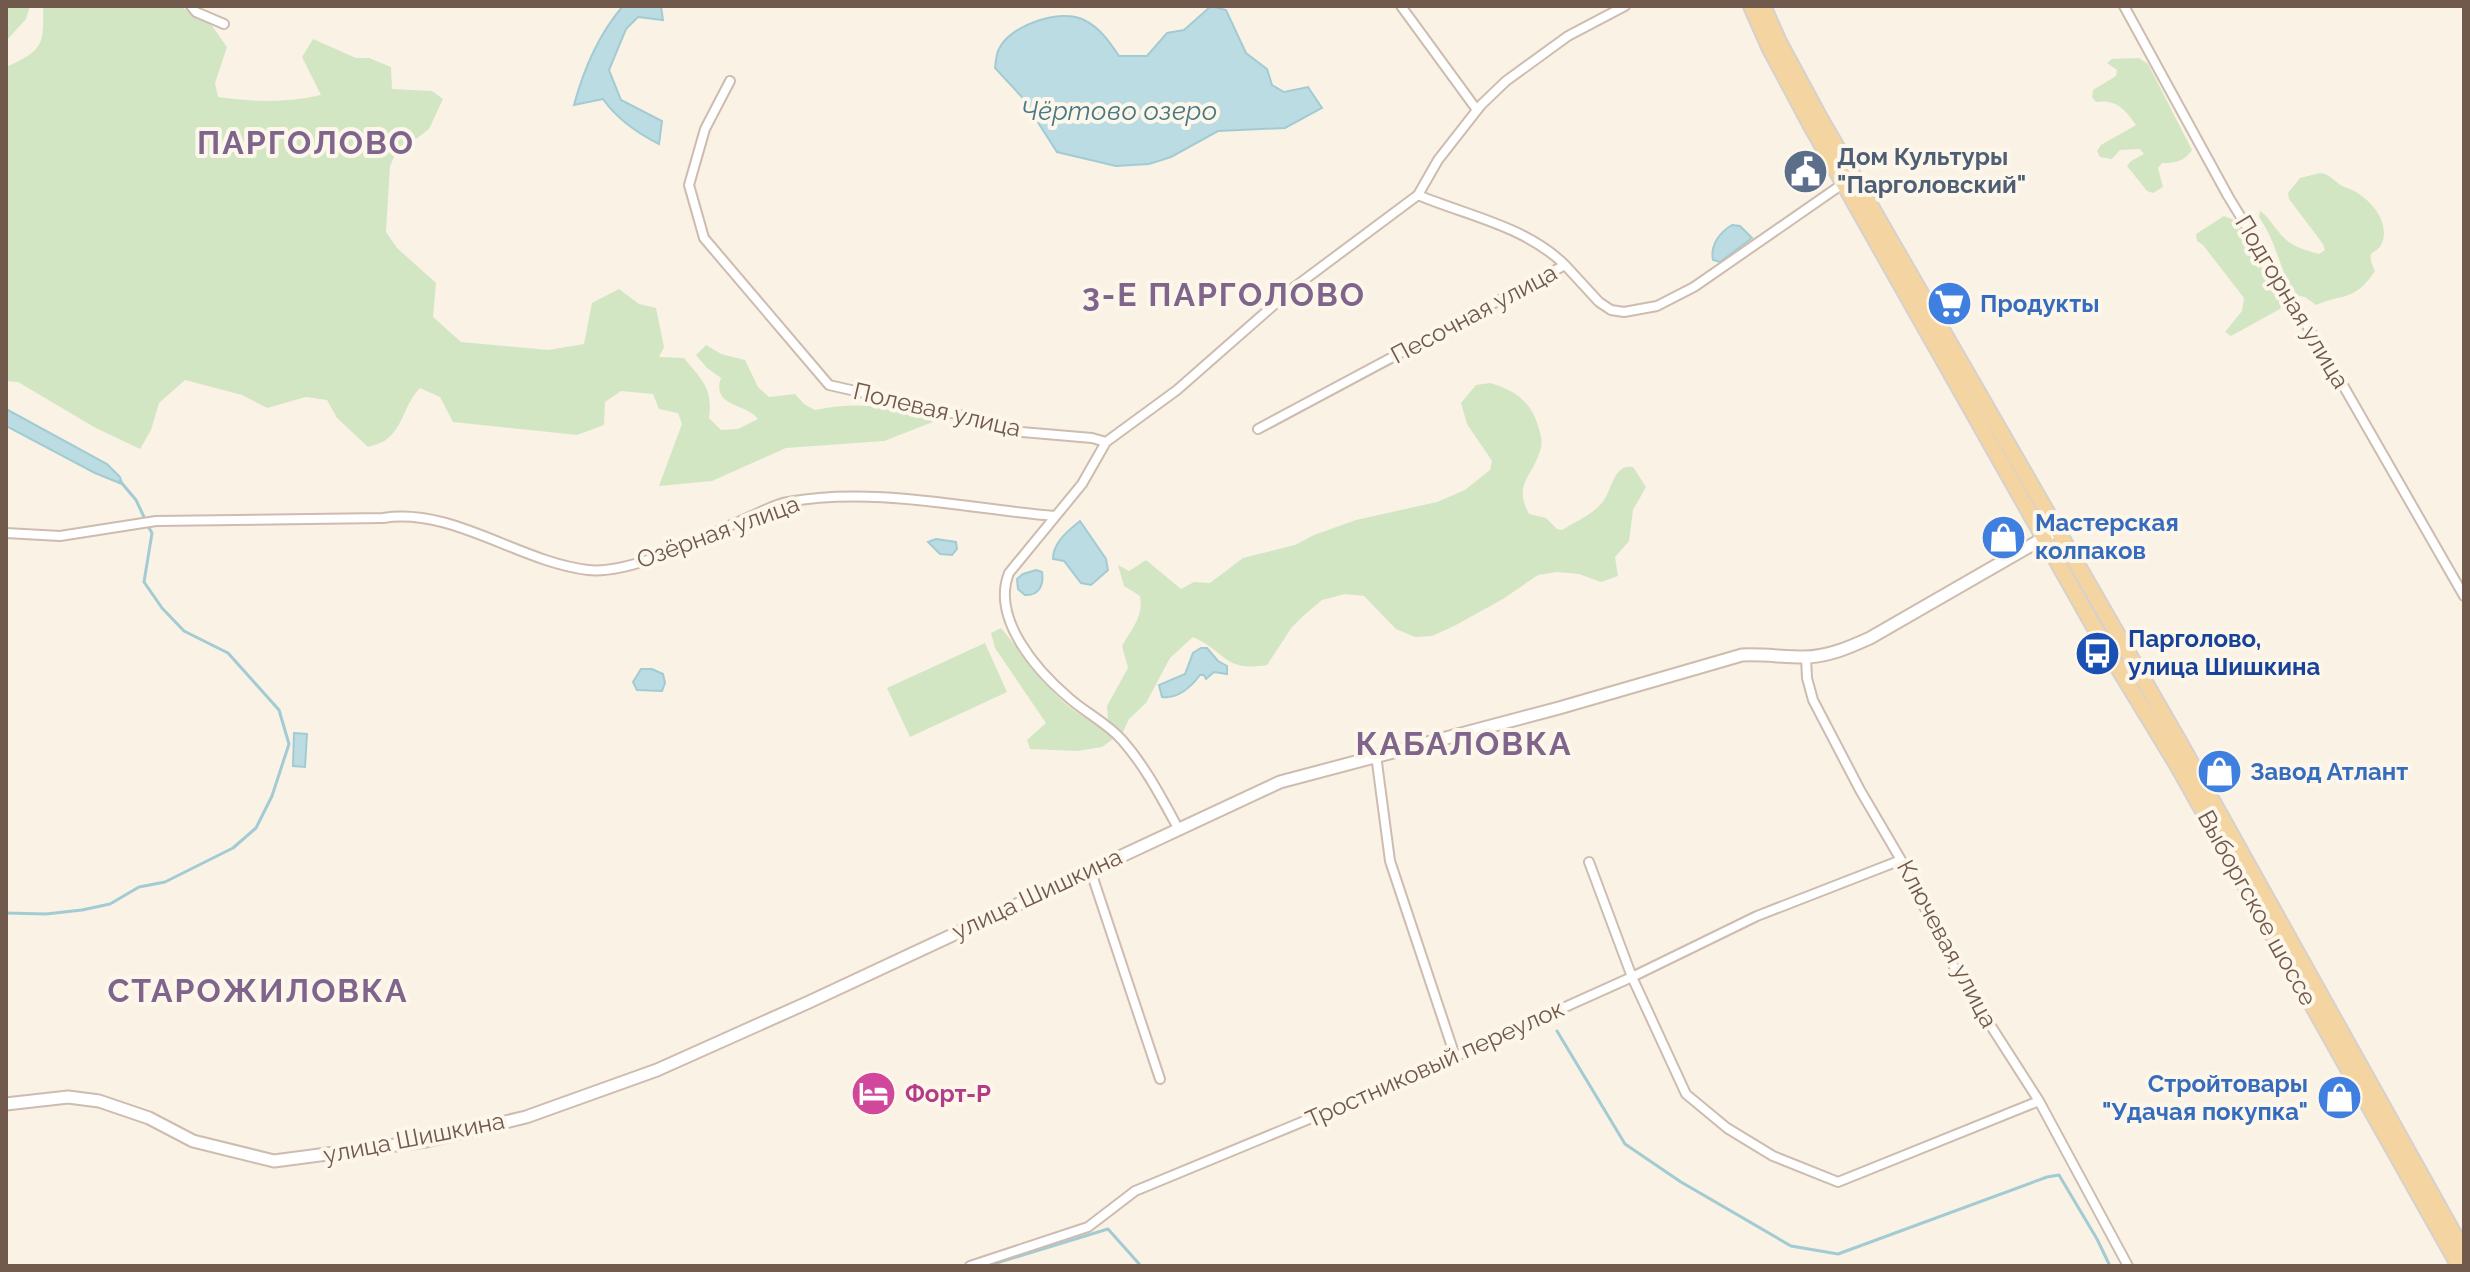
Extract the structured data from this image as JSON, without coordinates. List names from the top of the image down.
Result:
{
  "streets": {
    "main road": ["Выборгское шоссе"],
    "street": [
      "Подгорная улица",
      "Песочная улица",
      "Полевая улица",
      "Озёрная улица",
      "улица Шишкина",
      "Ключевая улица",
      "Тростниковый переулок"
    ]
  },
  "crossings": [
    ["Песочная улица", "Выборгское шоссе"],
    ["улица Шишкина", "Выборгское шоссе"],
    ["улица Шишкина", "Ключевая улица"],
    ["Ключевая улица", "Тростниковый переулок"]
  ],
  "districts": [
    "ПАРГОЛОВО",
    "3-Е ПАРГОЛОВО",
    "КАБАЛОВКА",
    "СТАРОЖИЛОВКА"
  ],
  "water": ["Чёртово озеро"],
  "places": {
    "public building": ["Дом Культуры \"Парголовский\""],
    "supermarket": ["Продукты"],
    "shop": ["Мастерская колпаков", "Завод Атлант", "Cтройтовары \"Удачая покупка\""],
    "bus stop": ["Парголово, улица Шишкина"],
    "hotel": ["Форт-Р"]
  }
}
